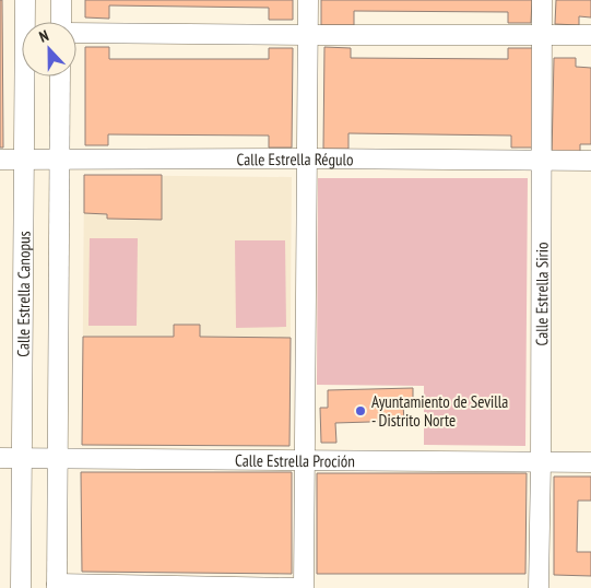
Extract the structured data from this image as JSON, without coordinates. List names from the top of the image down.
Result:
{
  "streets": {
    "street": [
      "Calle Estrella Régulo",
      "Calle Estrella Canopus",
      "Calle Estrella Sirio",
      "Calle Estrella Proción"
    ]
  },
  "crossings": [
    ["Calle Estrella Régulo", "Calle Estrella Canopus"],
    ["Calle Estrella Régulo", "Calle Estrella Sirio"],
    ["Calle Estrella Canopus", "Calle Estrella Proción"],
    ["Calle Estrella Sirio", "Calle Estrella Proción"]
  ],
  "places": ["Ayuntamiento de Sevilla - Distrito Norte"],
  "north": "top"
}
